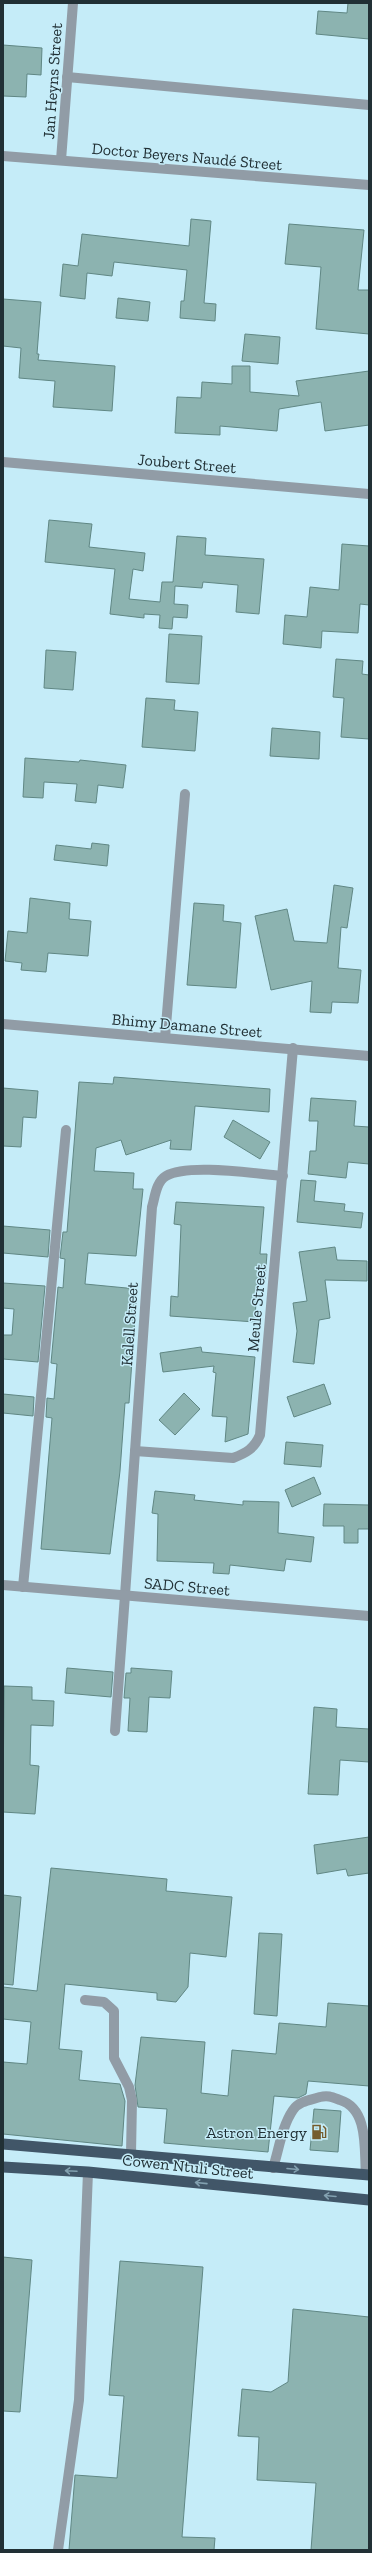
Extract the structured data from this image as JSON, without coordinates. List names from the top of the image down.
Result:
{
  "streets": {
    "highway": ["Cowen Ntuli Street"],
    "street": [
      "Jan Heyns Street",
      "Doctor Beyers Naudé Street",
      "Joubert Street",
      "Bhimy Damane Street",
      "Meule Street",
      "Kalell Street",
      "SADC Street"
    ]
  },
  "crossings": [
    ["Jan Heyns Street", "Doctor Beyers Naudé Street"],
    ["Bhimy Damane Street", "Meule Street"],
    ["Meule Street", "Kalell Street"],
    ["Kalell Street", "SADC Street"]
  ],
  "places": {
    "fuel station": ["Astron Energy"]
  }
}
